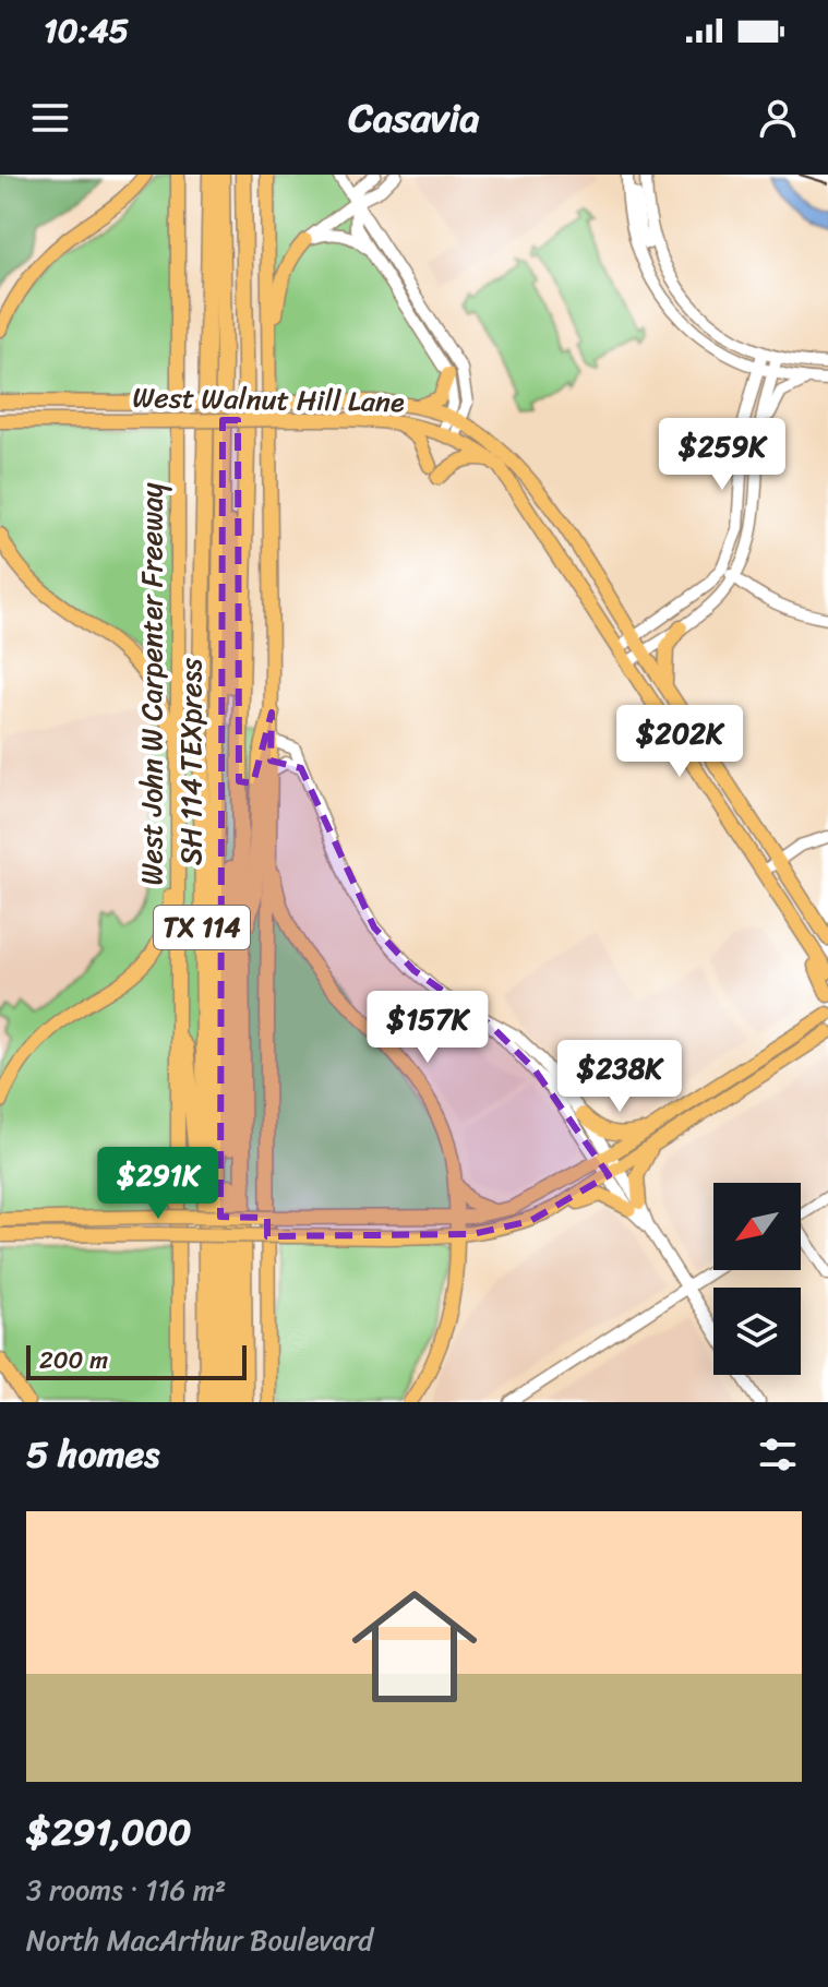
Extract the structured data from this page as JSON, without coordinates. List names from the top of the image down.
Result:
{
  "streets": {
    "highway": ["West John W Carpenter Freeway", "SH 114 TEXpress", "TX 114"],
    "main road": ["West Walnut Hill Lane"]
  },
  "scale_bar": "200 m",
  "north": "bottom left",
  "page": {
    "status": "10:45",
    "header": "Casavia",
    "price": [
      "$259K",
      "$202K",
      "$157K",
      "$238K",
      "$291K"
    ],
    "scale": "200 m",
    "heading": "5 homes",
    "list": [
      {
        "name": "$291,000",
        "note": "3 rooms · 116 m² · North MacArthur Boulevard"
      }
    ]
  }
}
